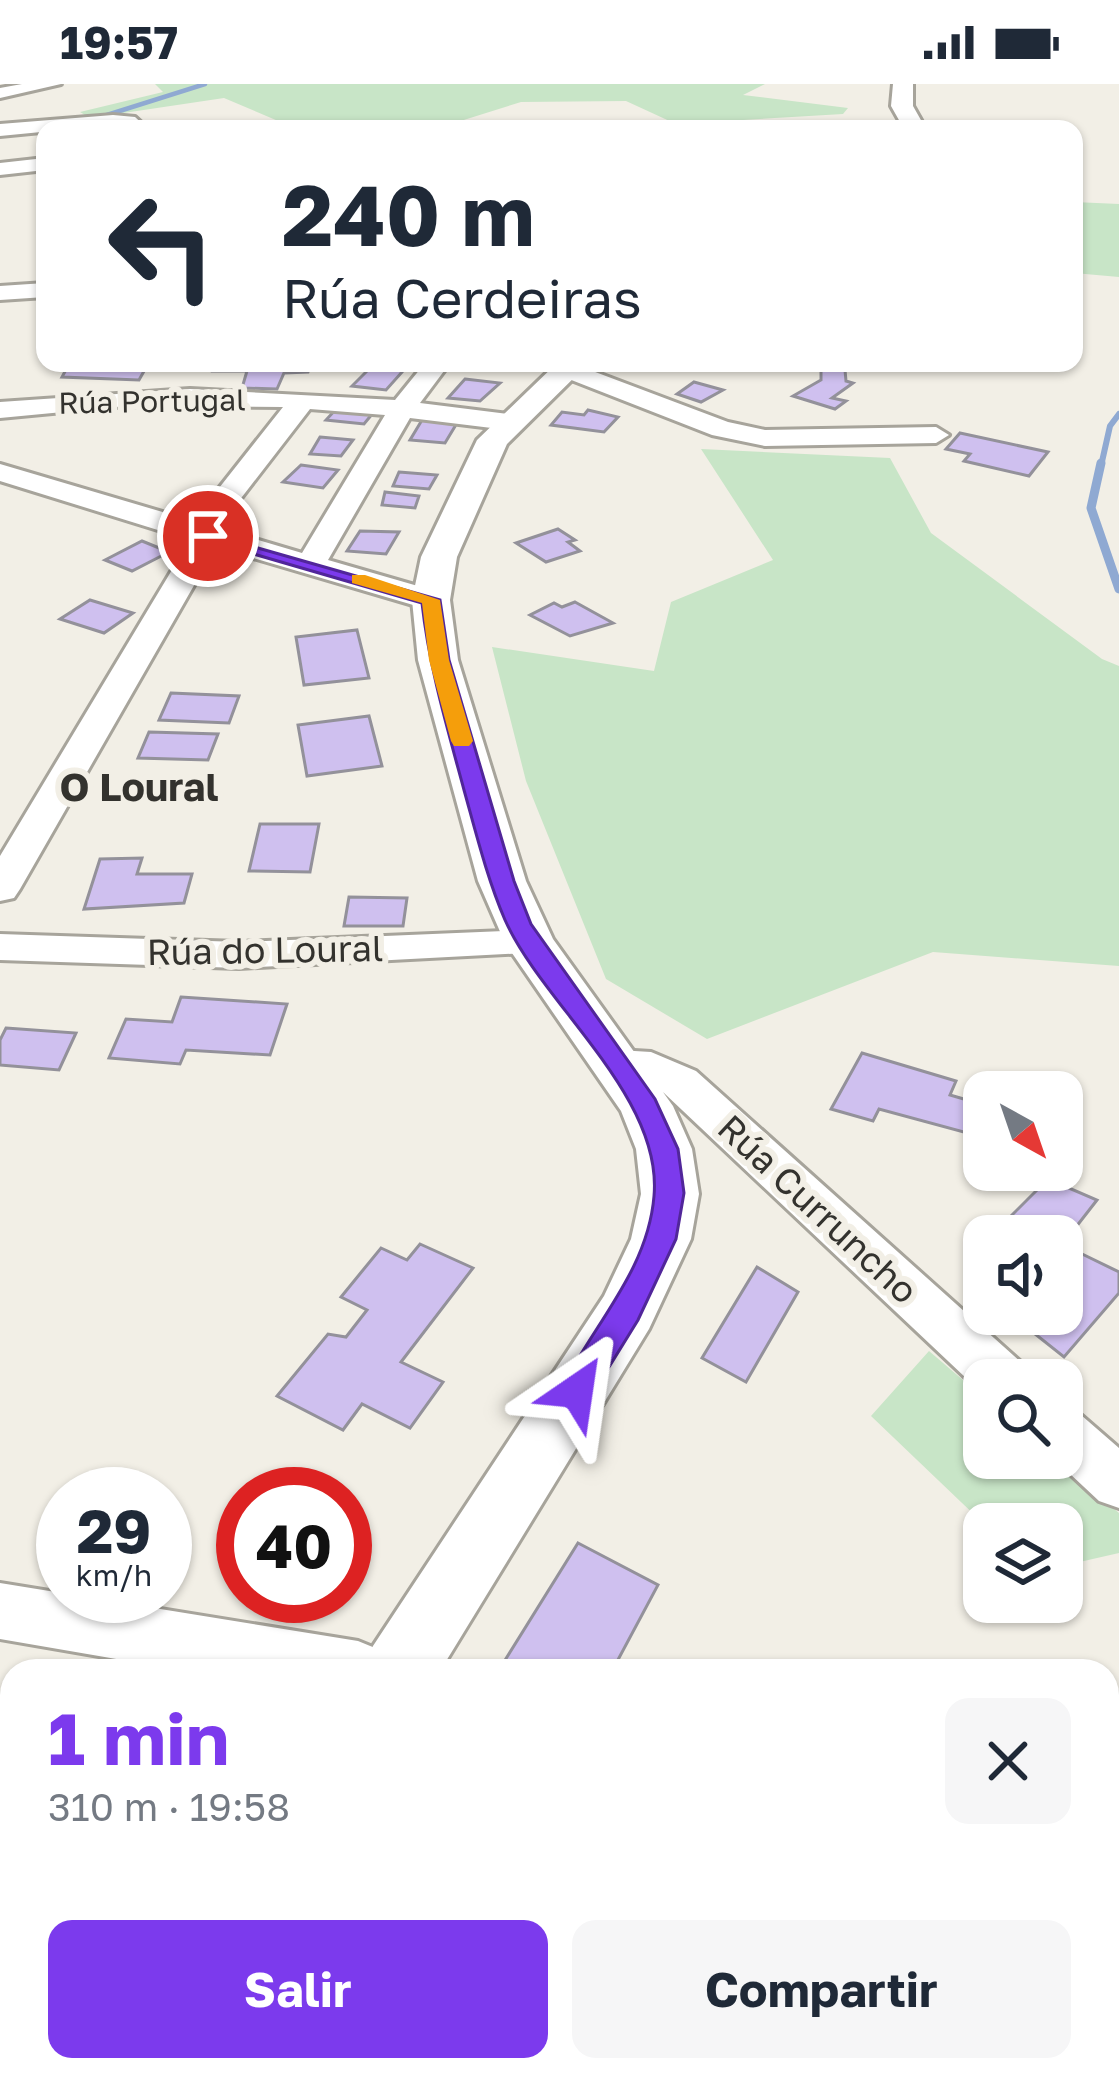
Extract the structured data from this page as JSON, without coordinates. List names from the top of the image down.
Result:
{
  "streets": {
    "street": ["Rúa Portugal", "Rúa do Loural", "Rúa Curruncho"]
  },
  "districts": ["O Loural"],
  "north": "bottom right",
  "page": {
    "status": "19:57",
    "turn": ["240 m", "Rúa Cerdeiras"],
    "speed": "29 km/h",
    "limit": "40",
    "heading": ["1 min", "310 m · 19:58"],
    "buttons": ["Salir", "Compartir"]
  }
}
